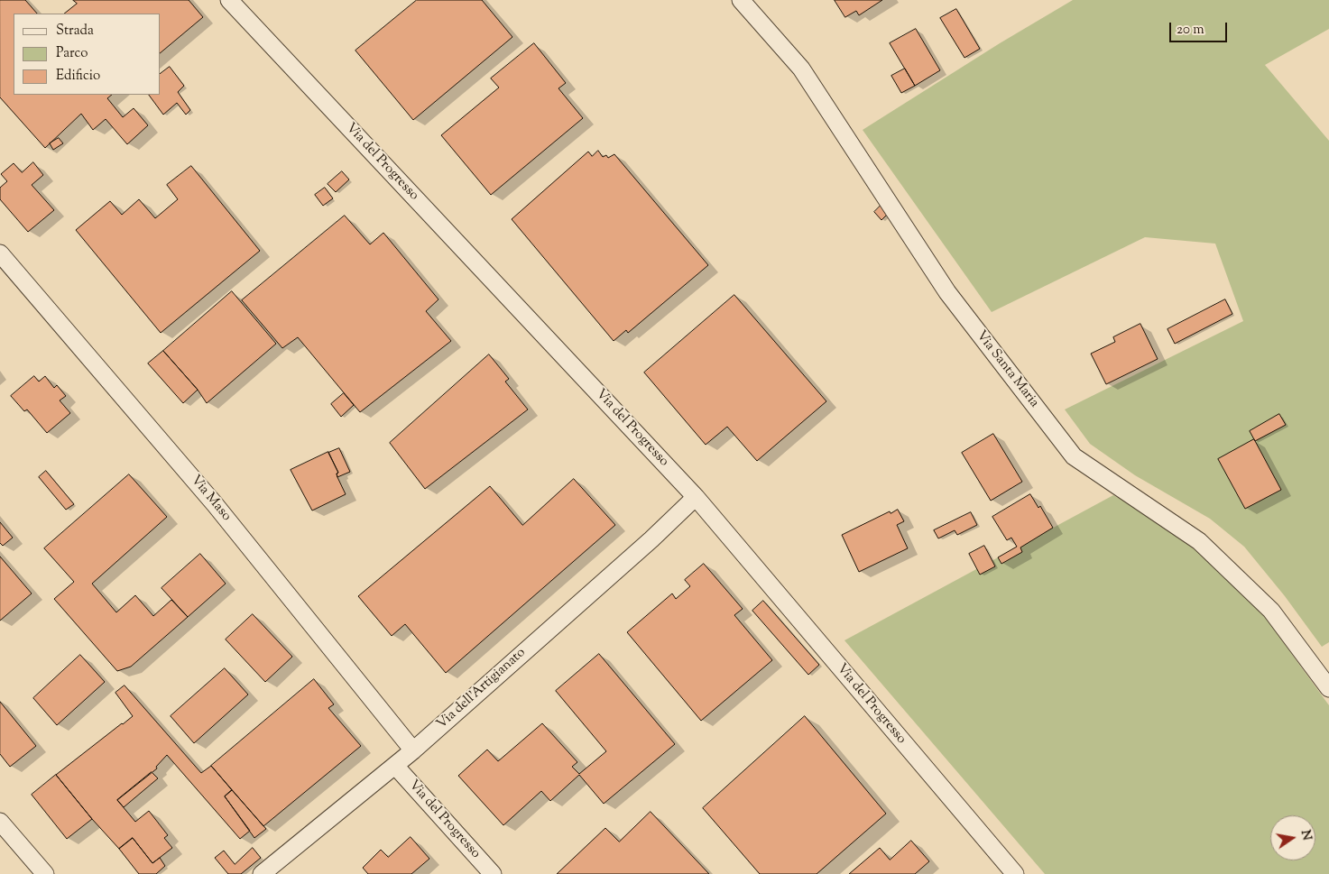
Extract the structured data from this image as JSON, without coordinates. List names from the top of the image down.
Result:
{
  "streets": {
    "street": [
      "Via del Progresso",
      "Via Santa Maria",
      "Via Maso",
      "Via dell'Artigianato"
    ]
  },
  "crossings": [
    ["Via del Progresso", "Via dell'Artigianato"],
    ["Via Maso", "Via dell'Artigianato"]
  ],
  "legend": ["Strada", "Parco", "Edificio"],
  "scale_bar": "20 m",
  "north": "right"
}
